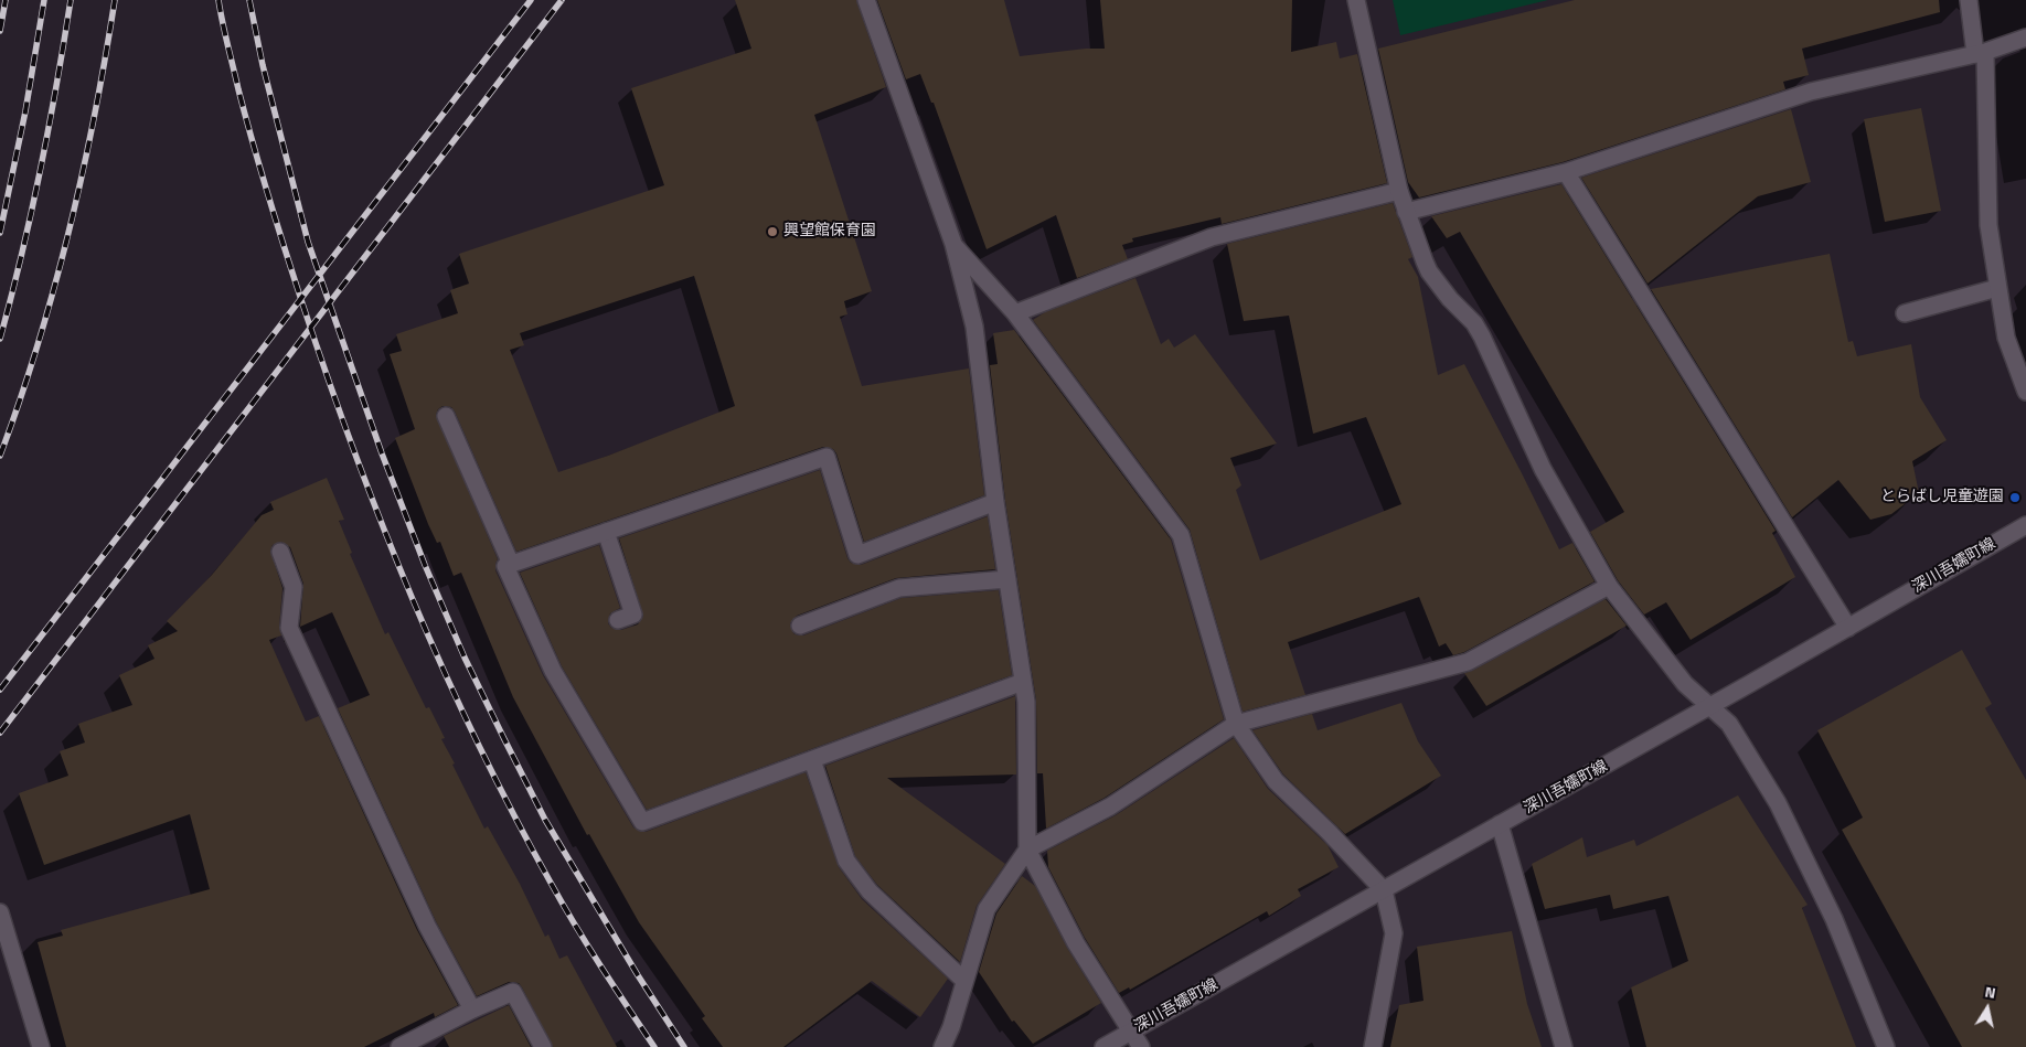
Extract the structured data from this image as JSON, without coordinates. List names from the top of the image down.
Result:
{
  "streets": {
    "street": ["深川吾嬬町線"]
  },
  "places": ["興望館保育園", "とらばし児童遊園"],
  "north": "top"
}
